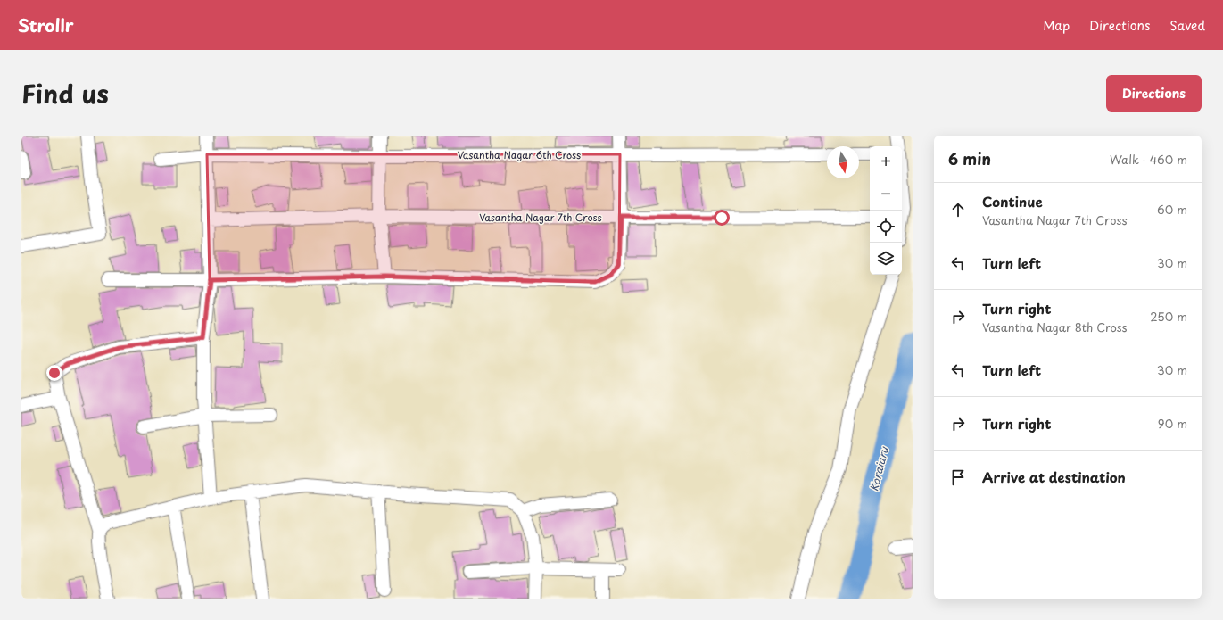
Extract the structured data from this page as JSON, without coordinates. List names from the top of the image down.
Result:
{
  "streets": {
    "street": ["Vasantha Nagar 6th Cross", "Vasantha Nagar 7th Cross"]
  },
  "water": ["Koraiaru"],
  "north": "bottom",
  "page": {
    "header": "Strollr",
    "nav": ["Map", "Directions", "Saved"],
    "title": "Find us",
    "buttons": "Directions",
    "heading": ["6 min", "Walk · 460 m"],
    "map_buttons": ["+", "−"],
    "list": [
      ["Continue", "Vasantha Nagar 7th Cross", "60 m"],
      ["Turn left", "30 m"],
      ["Turn right", "Vasantha Nagar 8th Cross", "250 m"],
      ["Turn left", "30 m"],
      ["Turn right", "90 m"],
      "Arrive at destination"
    ]
  }
}
